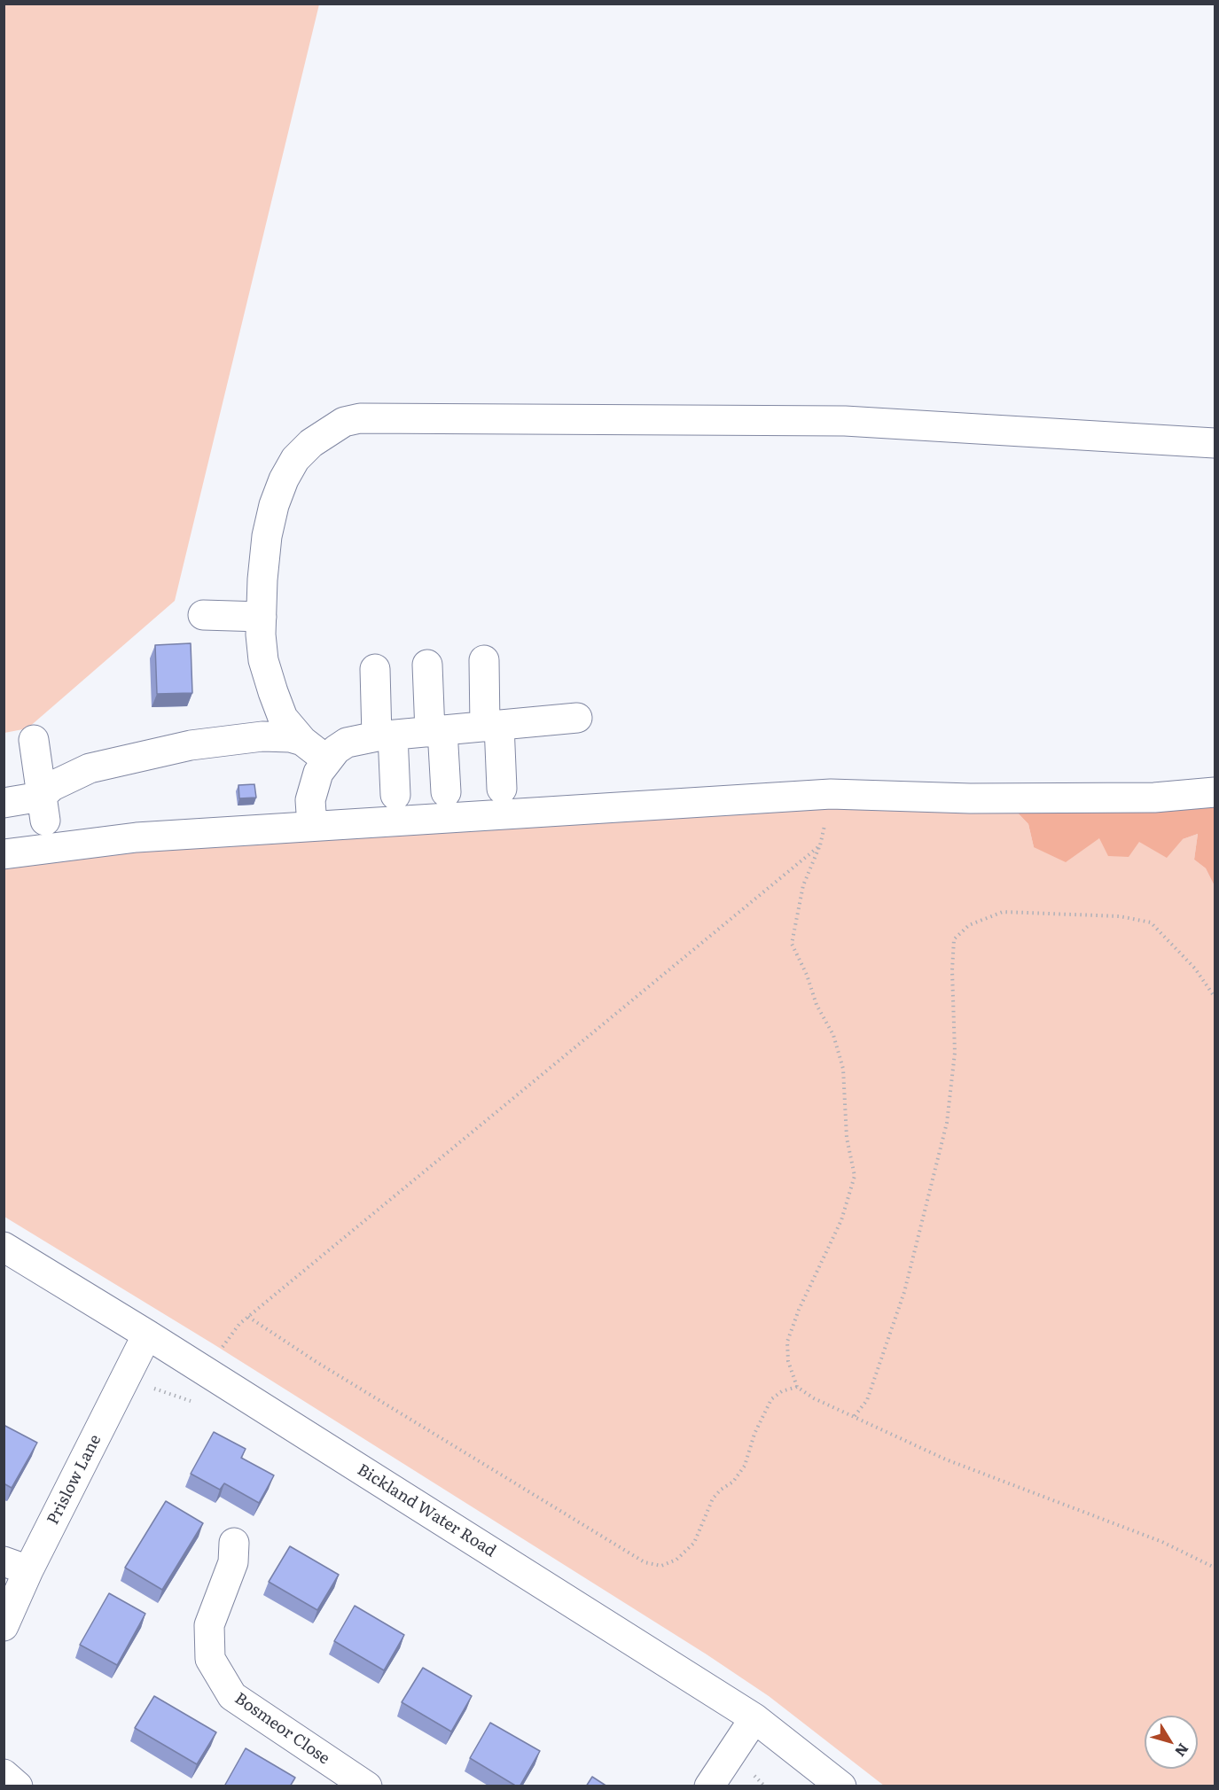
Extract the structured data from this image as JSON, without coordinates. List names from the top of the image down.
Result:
{
  "streets": {
    "street": ["Prislow Lane", "Bickland Water Road", "Bosmeor Close"]
  },
  "crossings": [
    ["Prislow Lane", "Bickland Water Road"]
  ],
  "north": "bottom right"
}
